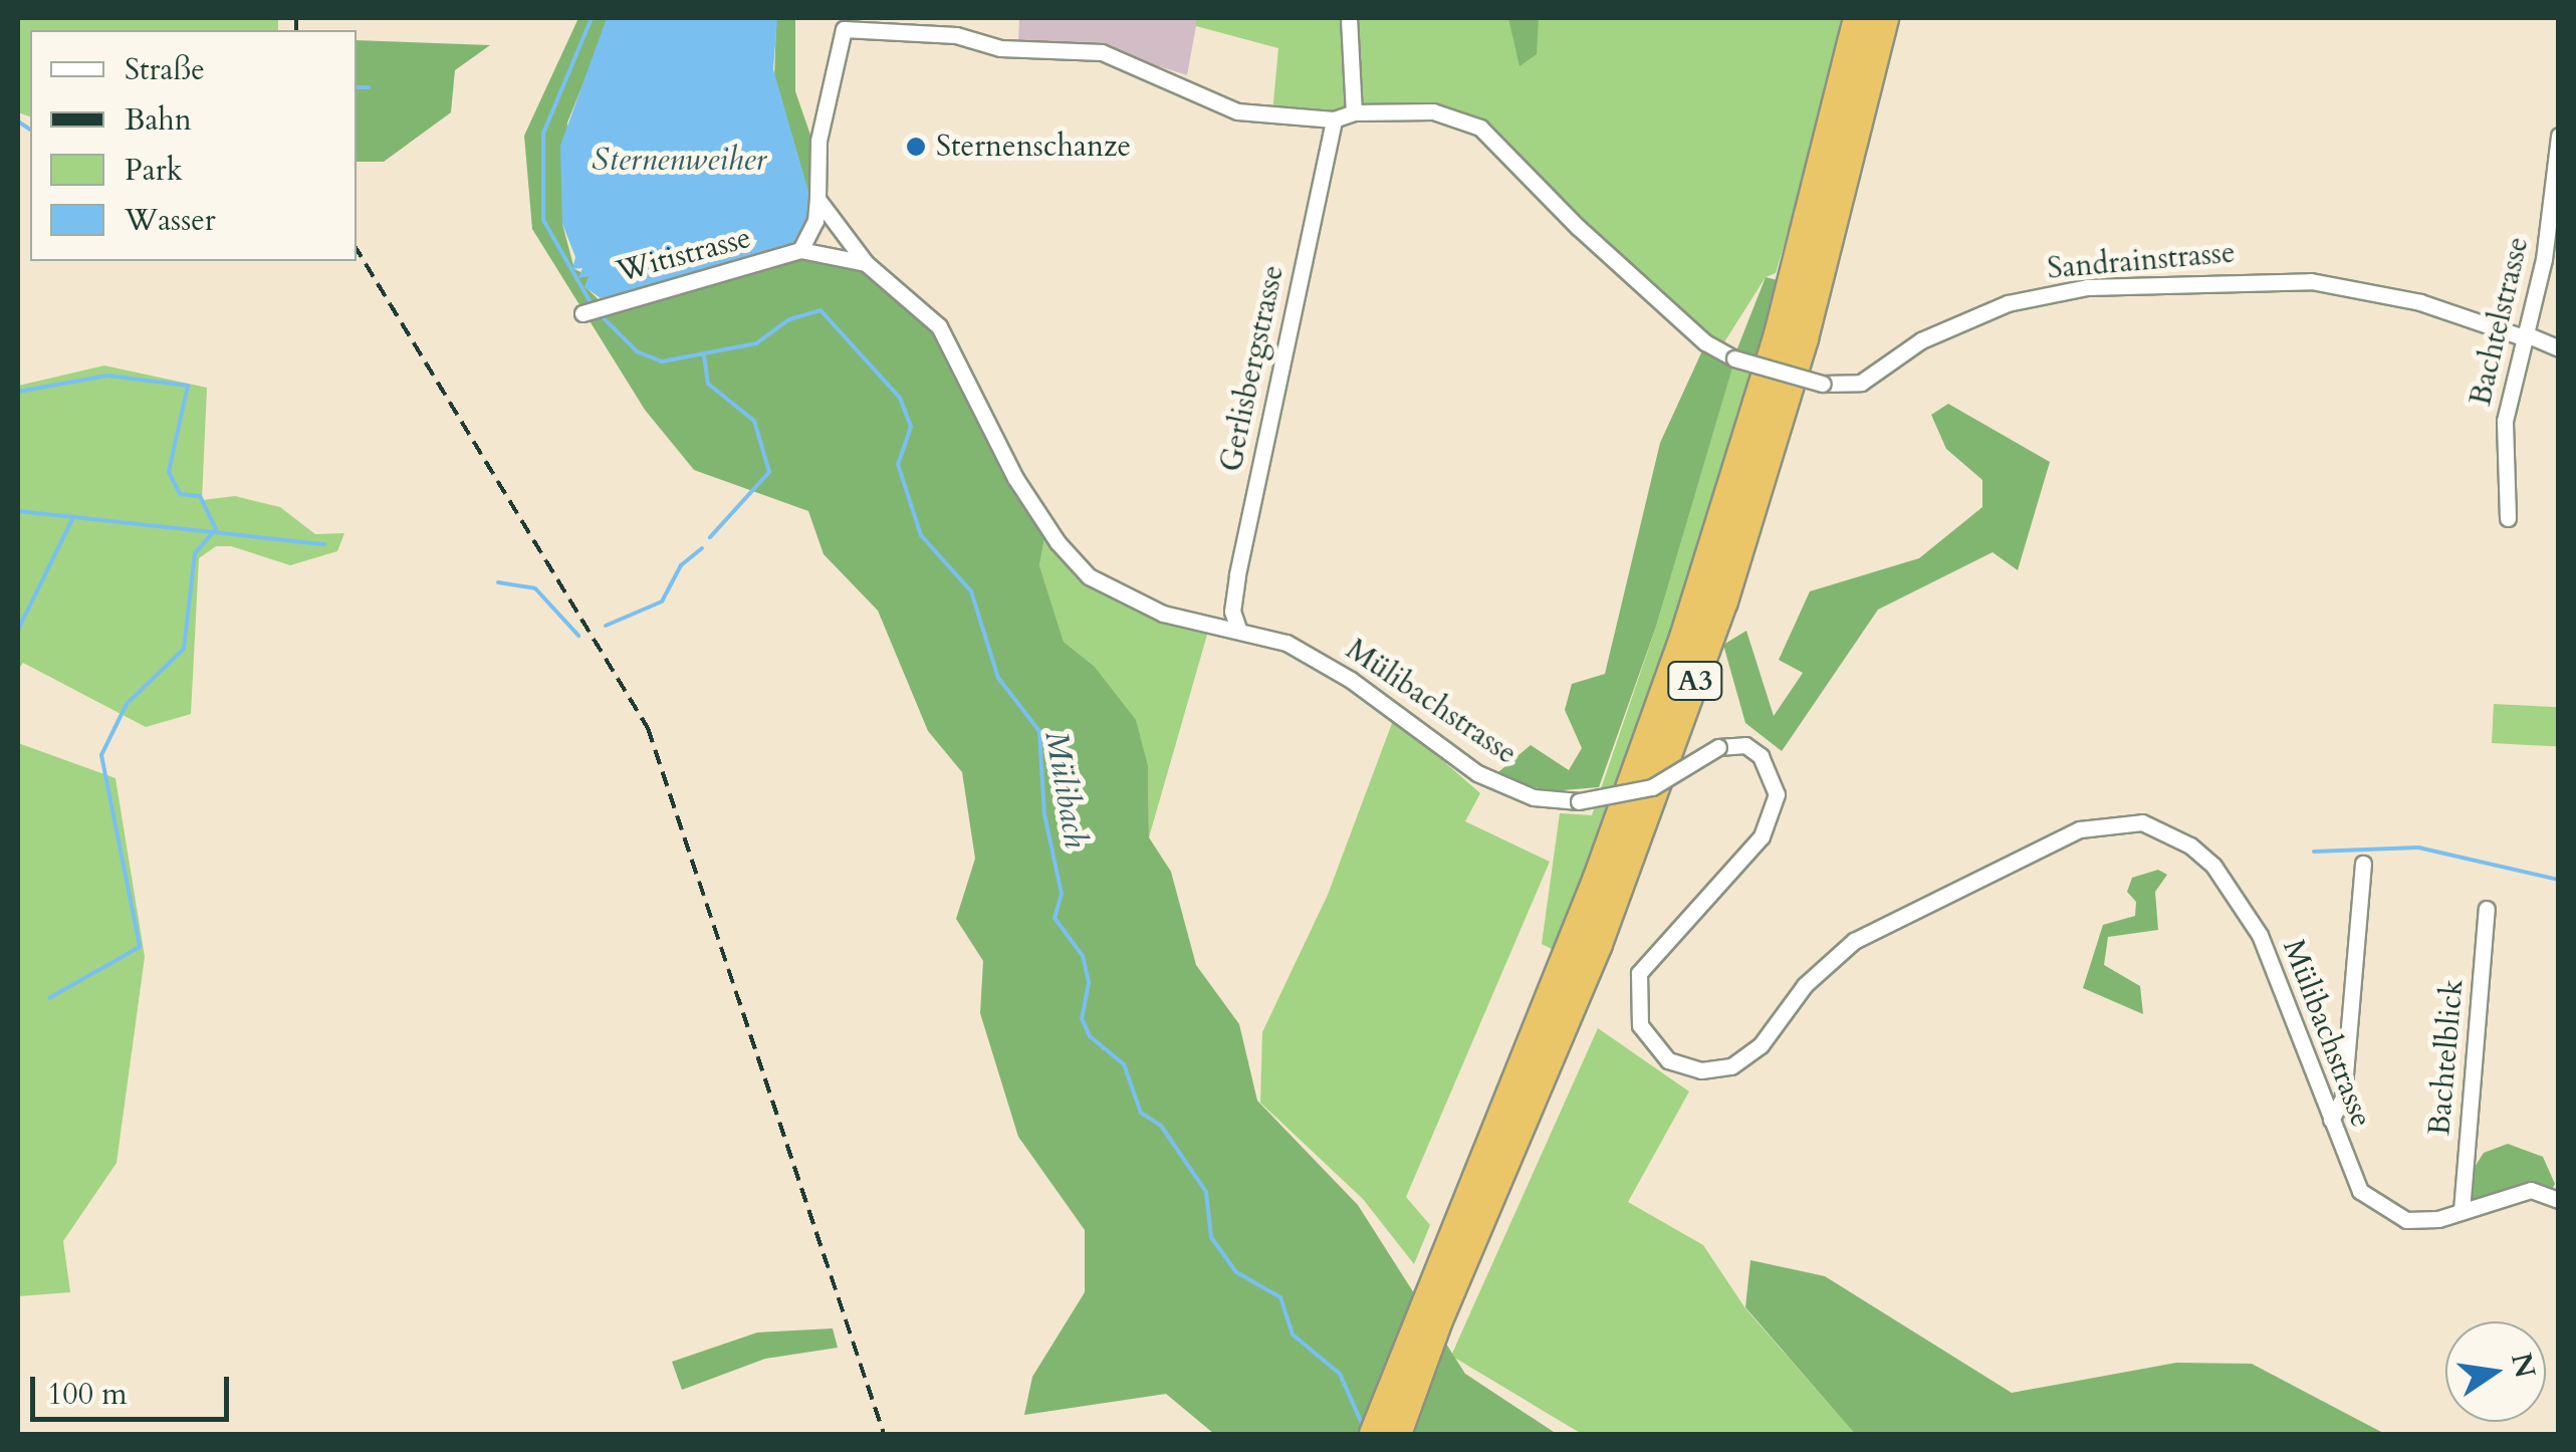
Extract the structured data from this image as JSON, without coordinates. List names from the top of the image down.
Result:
{
  "streets": {
    "highway": ["A3"],
    "street": [
      "Witistrasse",
      "Sandrainstrasse",
      "Bachtelstrasse",
      "Gerlisbergstrasse",
      "Mülibachstrasse",
      "Bachtelblick"
    ]
  },
  "crossings": [
    ["Witistrasse", "Mülibachstrasse"],
    ["Sandrainstrasse", "Bachtelstrasse"],
    ["Sandrainstrasse", "Gerlisbergstrasse"],
    ["Gerlisbergstrasse", "Mülibachstrasse"],
    ["Mülibachstrasse", "Bachtelblick"]
  ],
  "water": ["Sternenweiher", "Mülibach"],
  "places": ["Sternenschanze"],
  "legend": [
    "Straße",
    "Bahn",
    "Park",
    "Wasser"
  ],
  "scale_bar": "100 m",
  "north": "right"
}
